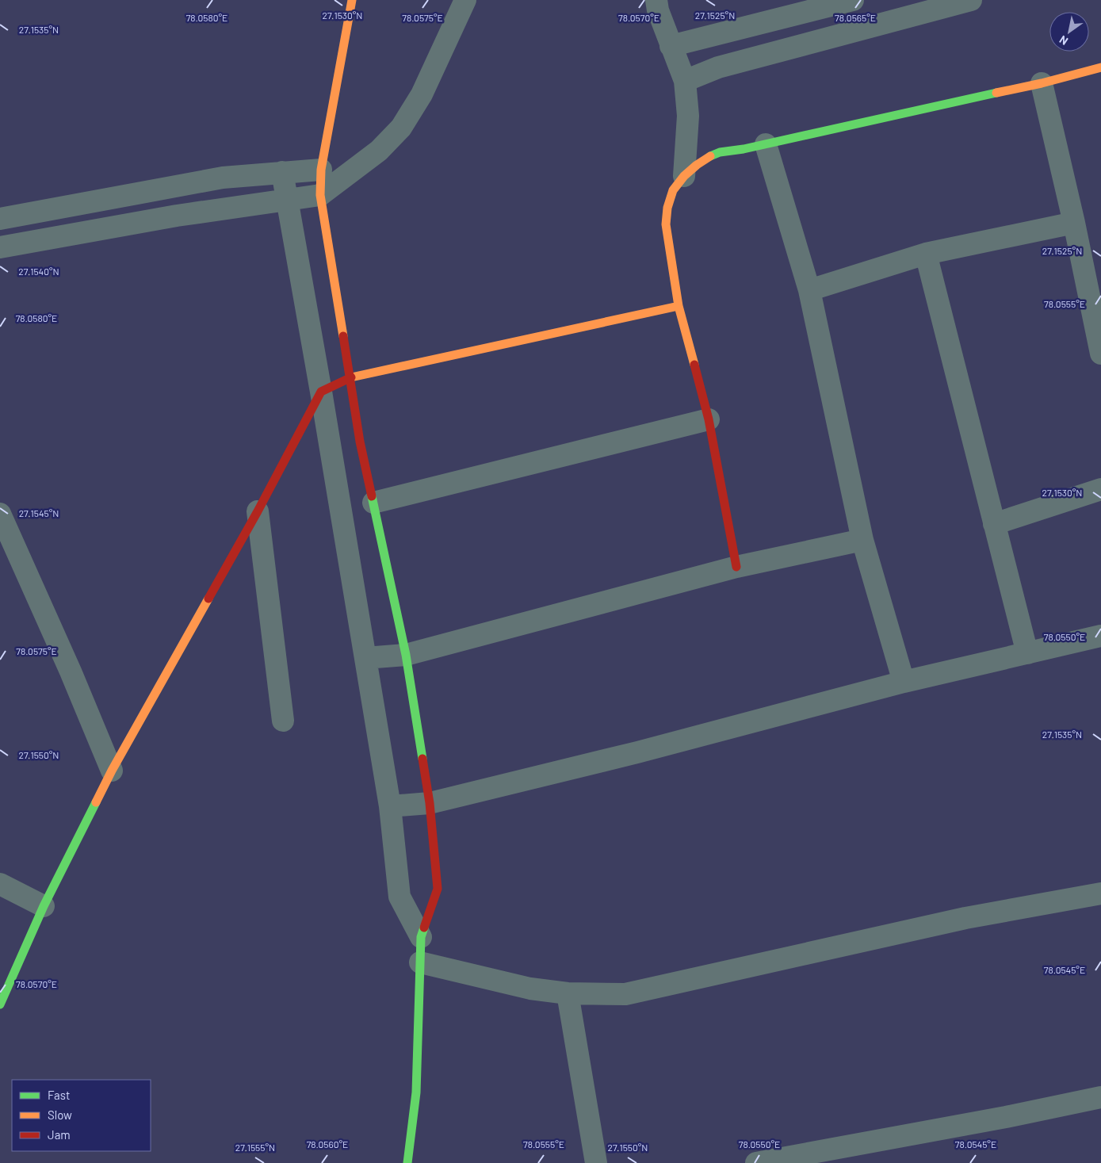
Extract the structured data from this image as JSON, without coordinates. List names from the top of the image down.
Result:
{
  "legend": ["Fast", "Slow", "Jam"],
  "north": "bottom left",
  "coordinates": [
    "27.1530°N",
    "27.1525°N",
    "78.0580°E",
    "78.0575°E",
    "78.0570°E",
    "78.0565°E",
    "27.1535°N",
    "27.1540°N",
    "78.0555°E",
    "27.1545°N",
    "78.0550°E",
    "27.1550°N",
    "78.0545°E",
    "78.0560°E",
    "27.1555°N"
  ]
}
